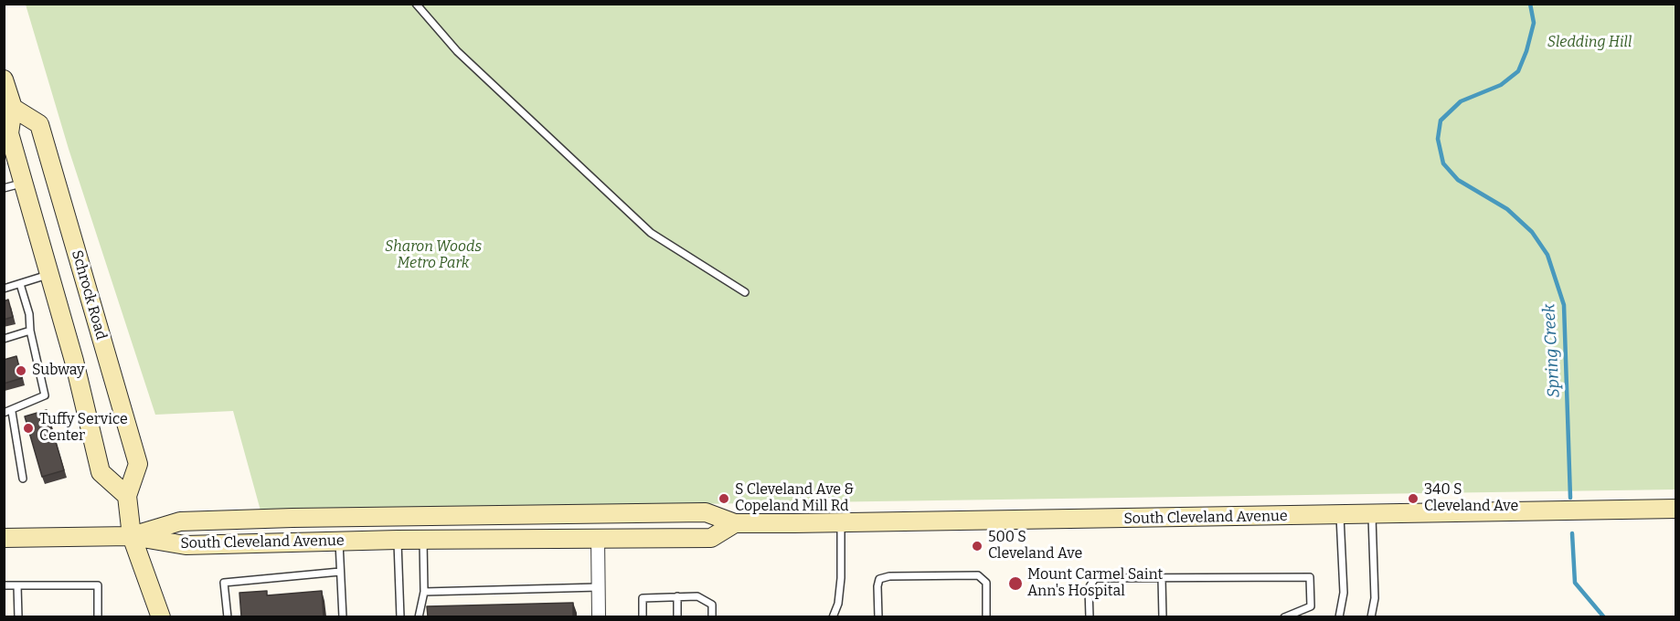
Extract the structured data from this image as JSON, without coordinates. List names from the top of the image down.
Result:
{
  "streets": {
    "main road": ["Schrock Road", "South Cleveland Avenue"]
  },
  "crossings": [
    ["Schrock Road", "South Cleveland Avenue"]
  ],
  "water": ["Spring Creek"],
  "parks": ["Sledding Hill", "Sharon Woods Metro Park"],
  "places": [
    "Subway",
    "Tuffy Service Center",
    "S Cleveland Ave & Copeland Mill Rd",
    "340 S Cleveland Ave",
    "500 S Cleveland Ave",
    "Mount Carmel Saint Ann's Hospital"
  ]
}
